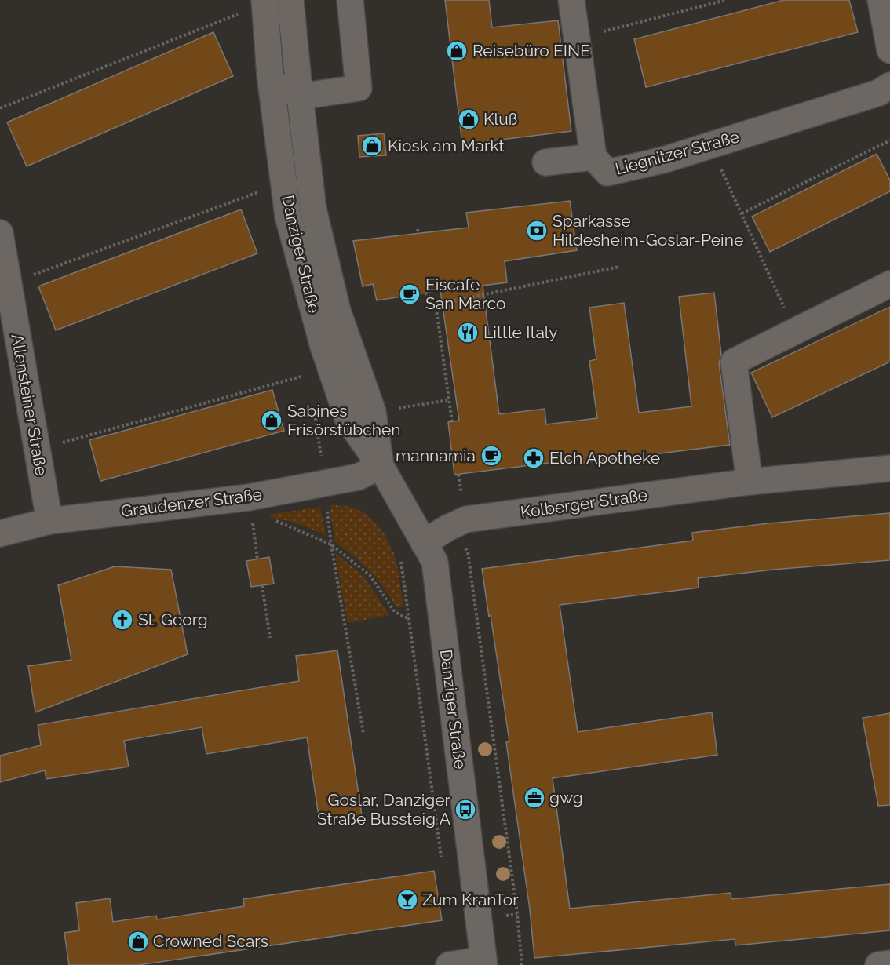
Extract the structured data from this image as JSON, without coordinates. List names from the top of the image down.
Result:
{
  "streets": {
    "street": [
      "Liegnitzer Straße",
      "Danziger Straße",
      "Allensteiner Straße",
      "Graudenzer Straße",
      "Kolberger Straße"
    ]
  },
  "crossings": [
    ["Danziger Straße", "Graudenzer Straße"],
    ["Danziger Straße", "Kolberger Straße"],
    ["Allensteiner Straße", "Graudenzer Straße"]
  ],
  "places": {
    "shop": [
      "Reisebüro EINE",
      "Kluß",
      "Kiosk am Markt",
      "Sabines Frisörstübchen",
      "Crowned Scars"
    ],
    "bank": ["Sparkasse Hildesheim-Goslar-Peine"],
    "cafe": ["Eiscafe San Marco", "mannamia"],
    "restaurant": ["Little Italy"],
    "pharmacy": ["Elch Apotheke"],
    "church": ["St. Georg"],
    "office": ["gwg"],
    "bus stop": ["Goslar, Danziger Straße Bussteig A"],
    "bar": ["Zum KranTor"]
  }
}
